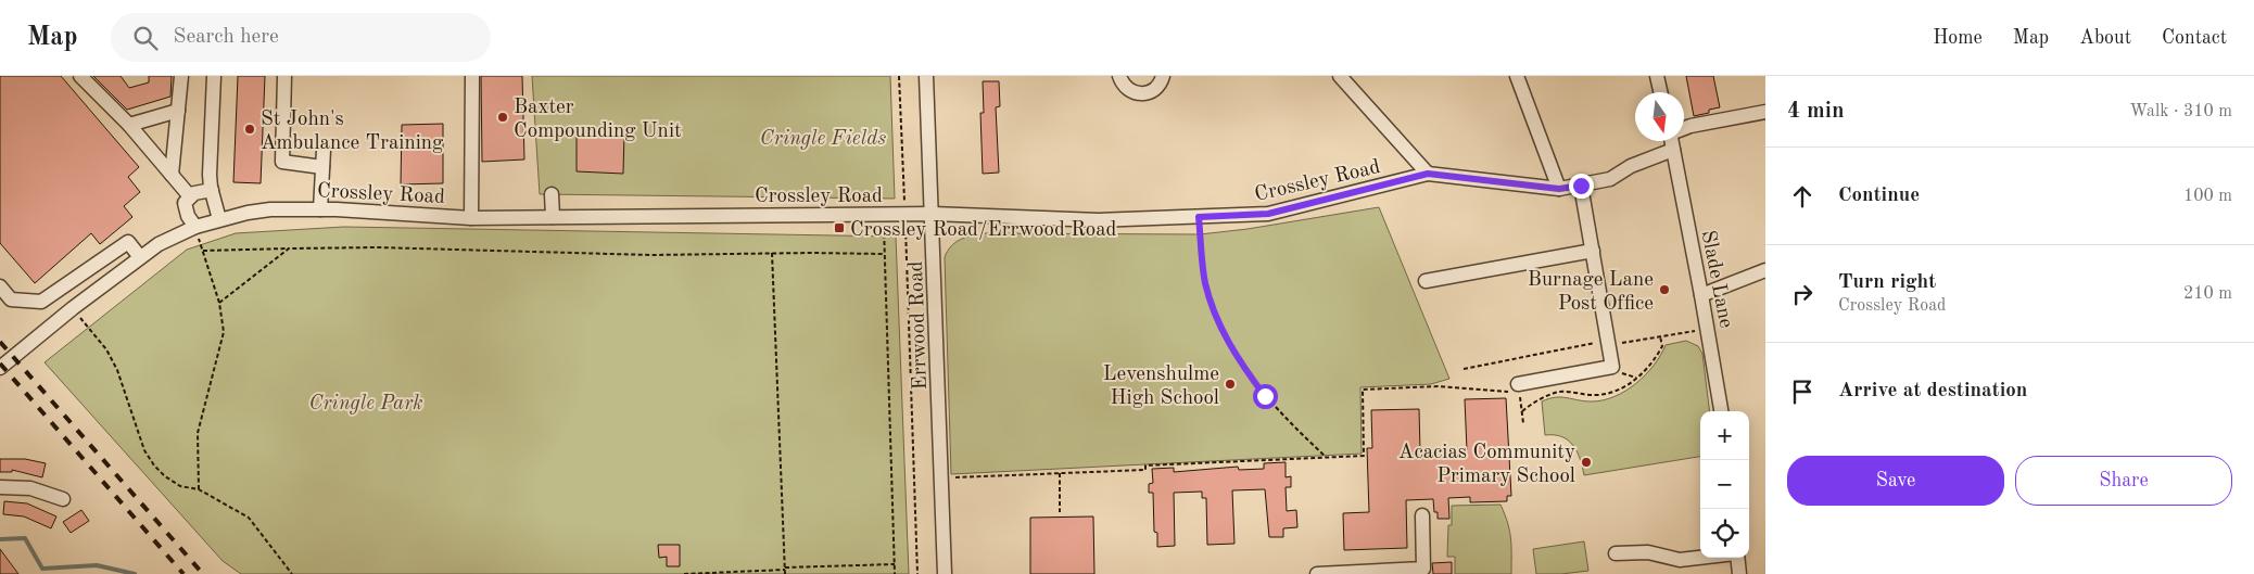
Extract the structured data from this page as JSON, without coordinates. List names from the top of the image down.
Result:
{
  "streets": {
    "street": ["Crossley Road", "Slade Lane", "Errwood Road"]
  },
  "crossings": [
    ["Crossley Road", "Slade Lane"],
    ["Crossley Road", "Errwood Road"]
  ],
  "parks": ["Cringle Fields", "Cringle Park"],
  "places": {
    "other": [
      "Baxter Compounding Unit",
      "St John's Ambulance Training",
      "Burnage Lane Post Office",
      "Levenshulme High School",
      "Acacias Community Primary School"
    ],
    "transit": ["Crossley Road/Errwood Road"]
  },
  "north": "bottom",
  "page": {
    "header": "Map",
    "search": "Search here",
    "nav": [
      "Home",
      "Map",
      "About",
      "Contact"
    ],
    "heading": ["4 min", "Walk · 310 m"],
    "list": [
      ["Continue", "100 m"],
      ["Turn right", "Crossley Road", "210 m"],
      "Arrive at destination"
    ],
    "map_buttons": ["+", "−"],
    "buttons": ["Save", "Share"]
  }
}
